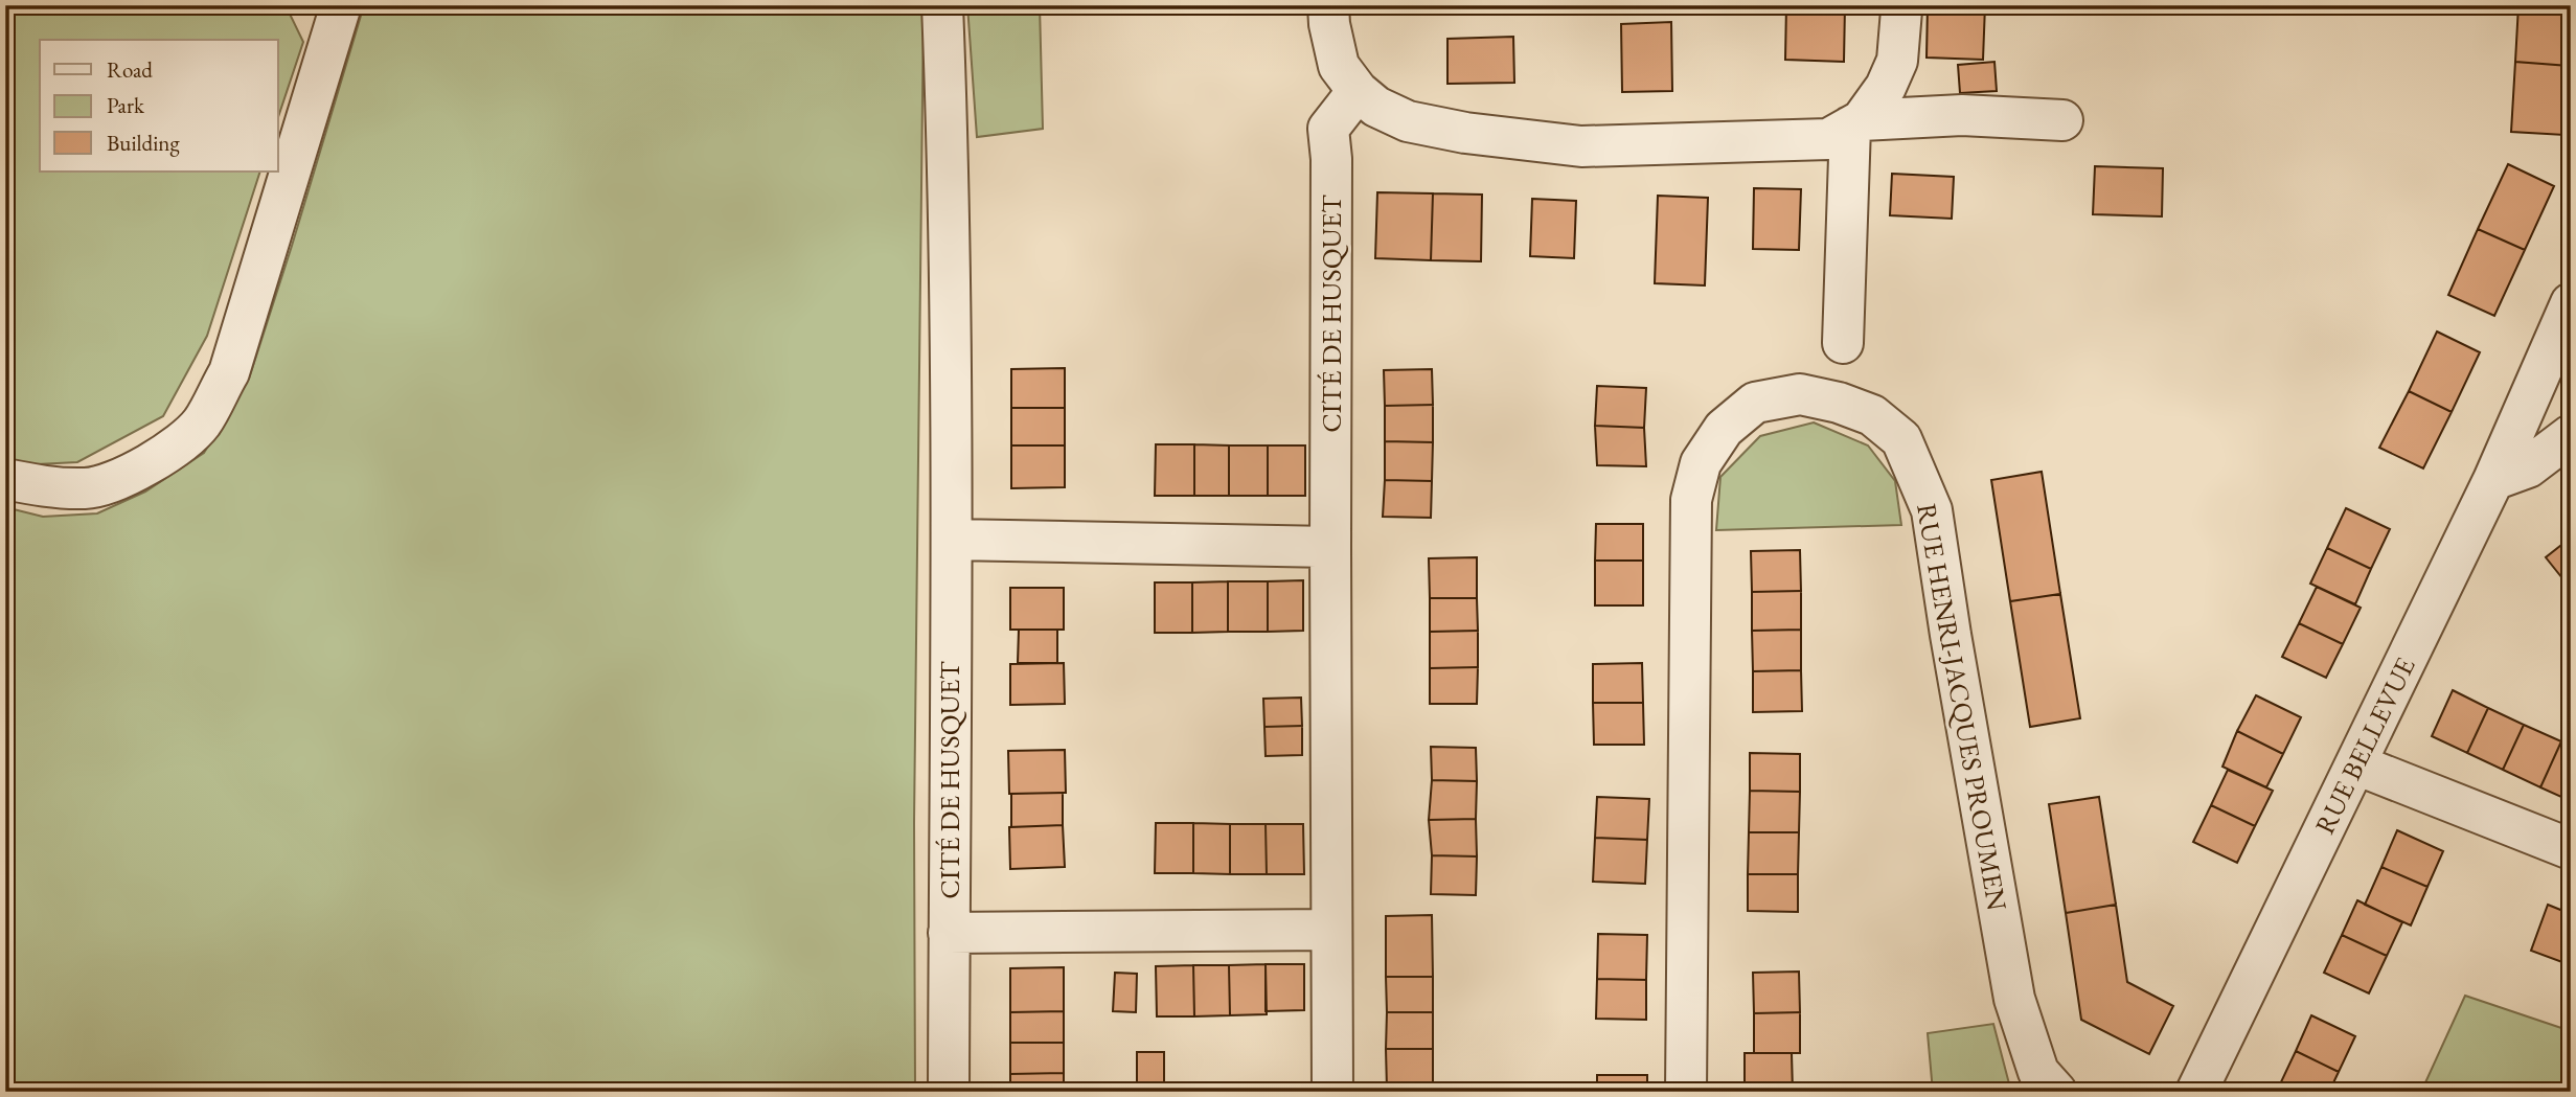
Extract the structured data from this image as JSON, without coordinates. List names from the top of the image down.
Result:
{
  "streets": {
    "street": ["CITÉ DE HUSQUET", "RUE HENRI-JACQUES PROUMEN", "RUE BELLEVUE"]
  },
  "legend": ["Road", "Park", "Building"]
}
